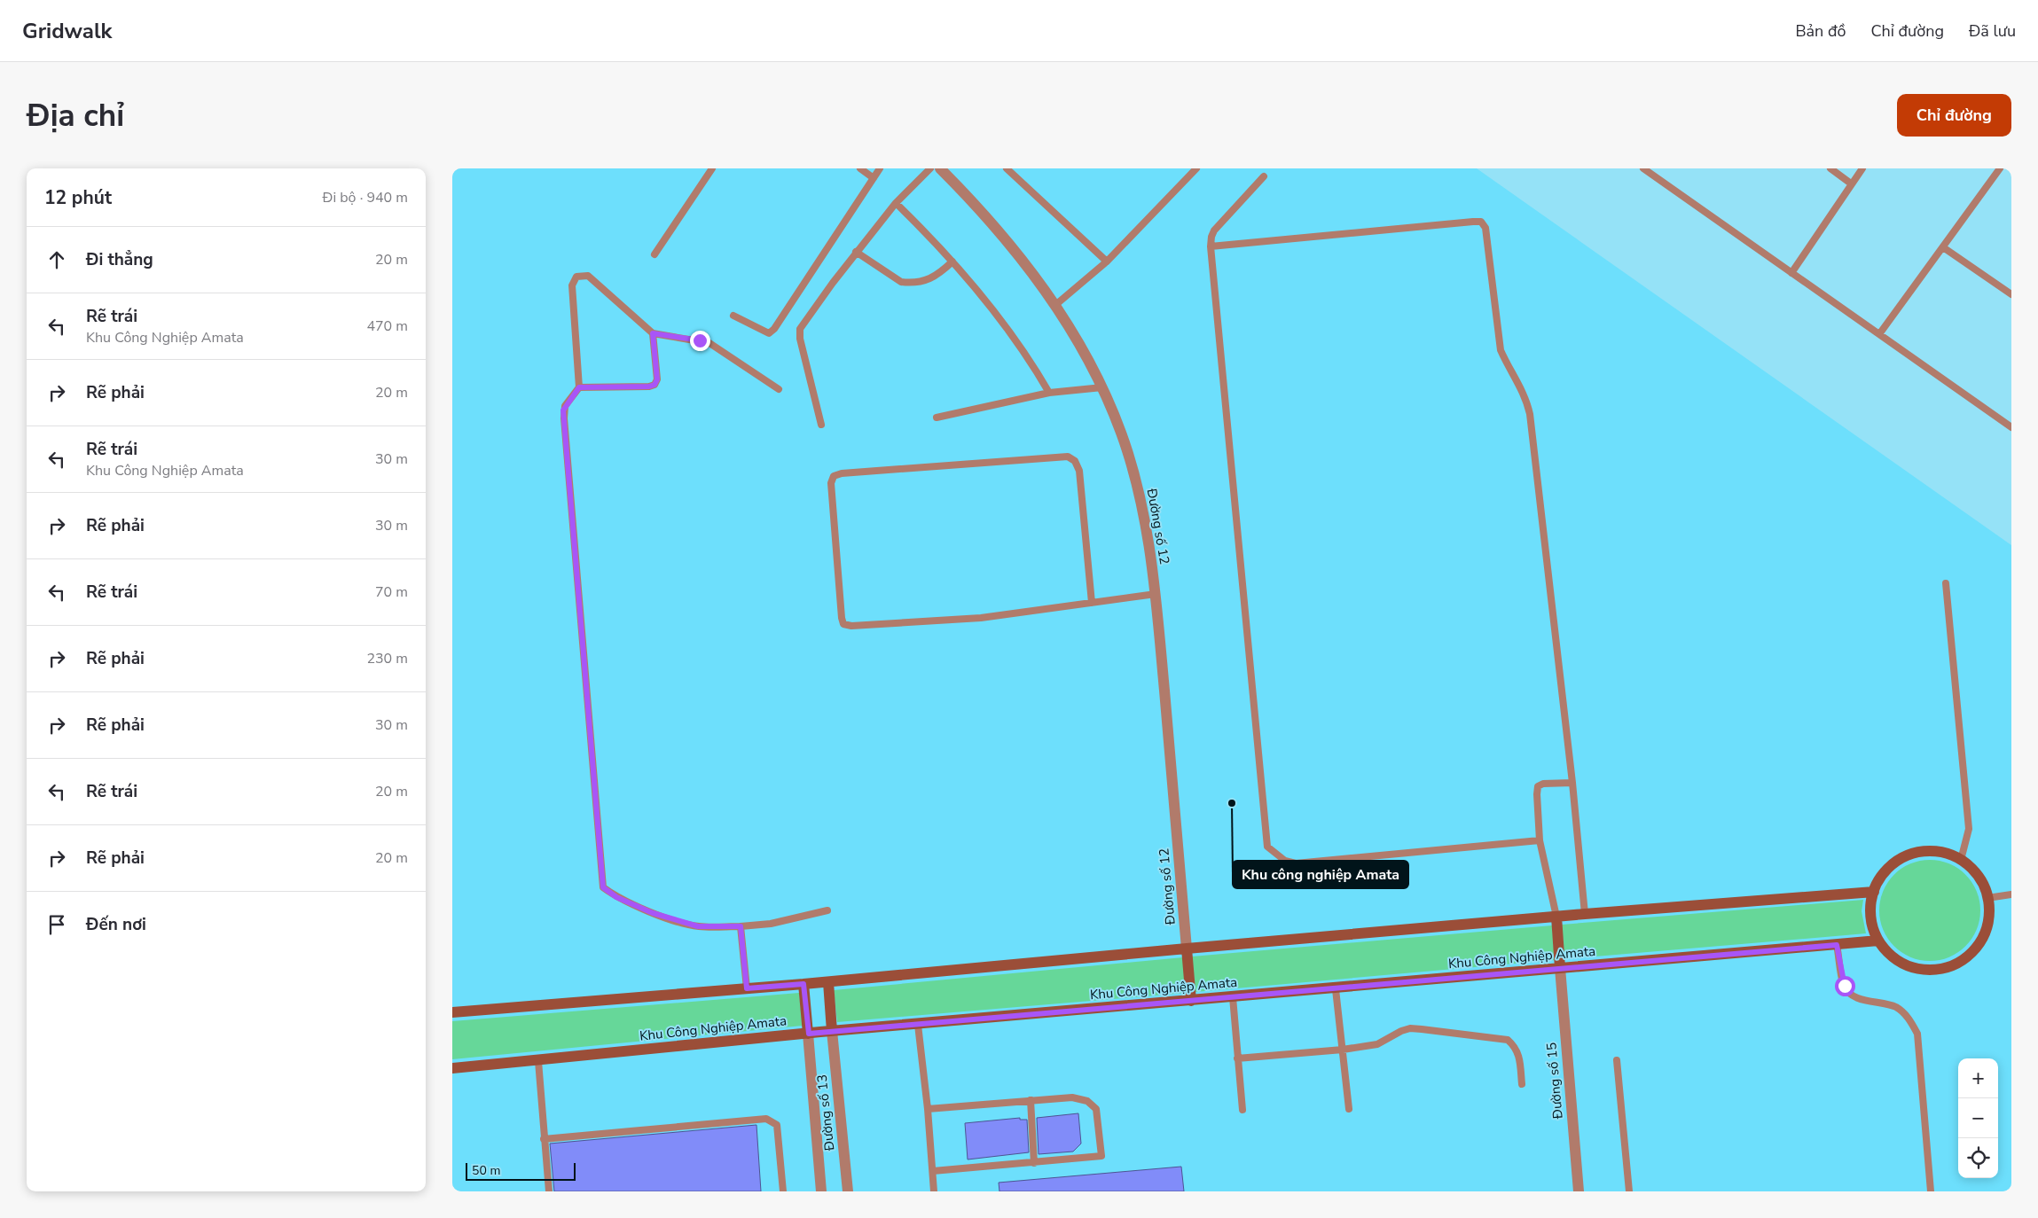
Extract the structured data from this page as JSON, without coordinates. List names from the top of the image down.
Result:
{
  "streets": {
    "street": [
      "Đường số 12",
      "Khu Công Nghiệp Amata",
      "Đường số 15",
      "Đường số 13"
    ]
  },
  "crossings": [
    ["Khu Công Nghiệp Amata", "Đường số 15"],
    ["Khu Công Nghiệp Amata", "Đường số 13"]
  ],
  "places": ["Khu công nghiệp Amata"],
  "scale_bar": "50 m",
  "page": {
    "header": "Gridwalk",
    "nav": ["Bản đồ", "Chỉ đường", "Đã lưu"],
    "buttons": "Chỉ đường",
    "title": "Địa chỉ",
    "heading": ["12 phút", "Đi bộ · 940 m"],
    "list": [
      ["Đi thẳng", "20 m"],
      ["Rẽ trái", "Khu Công Nghiệp Amata", "470 m"],
      ["Rẽ phải", "20 m"],
      ["Rẽ trái", "Khu Công Nghiệp Amata", "30 m"],
      ["Rẽ phải", "30 m"],
      ["Rẽ trái", "70 m"],
      ["Rẽ phải", "230 m"],
      ["Rẽ phải", "30 m"],
      ["Rẽ trái", "20 m"],
      ["Rẽ phải", "20 m"],
      "Đến nơi"
    ],
    "map_buttons": ["+", "−"],
    "scale": "50 m"
  }
}
